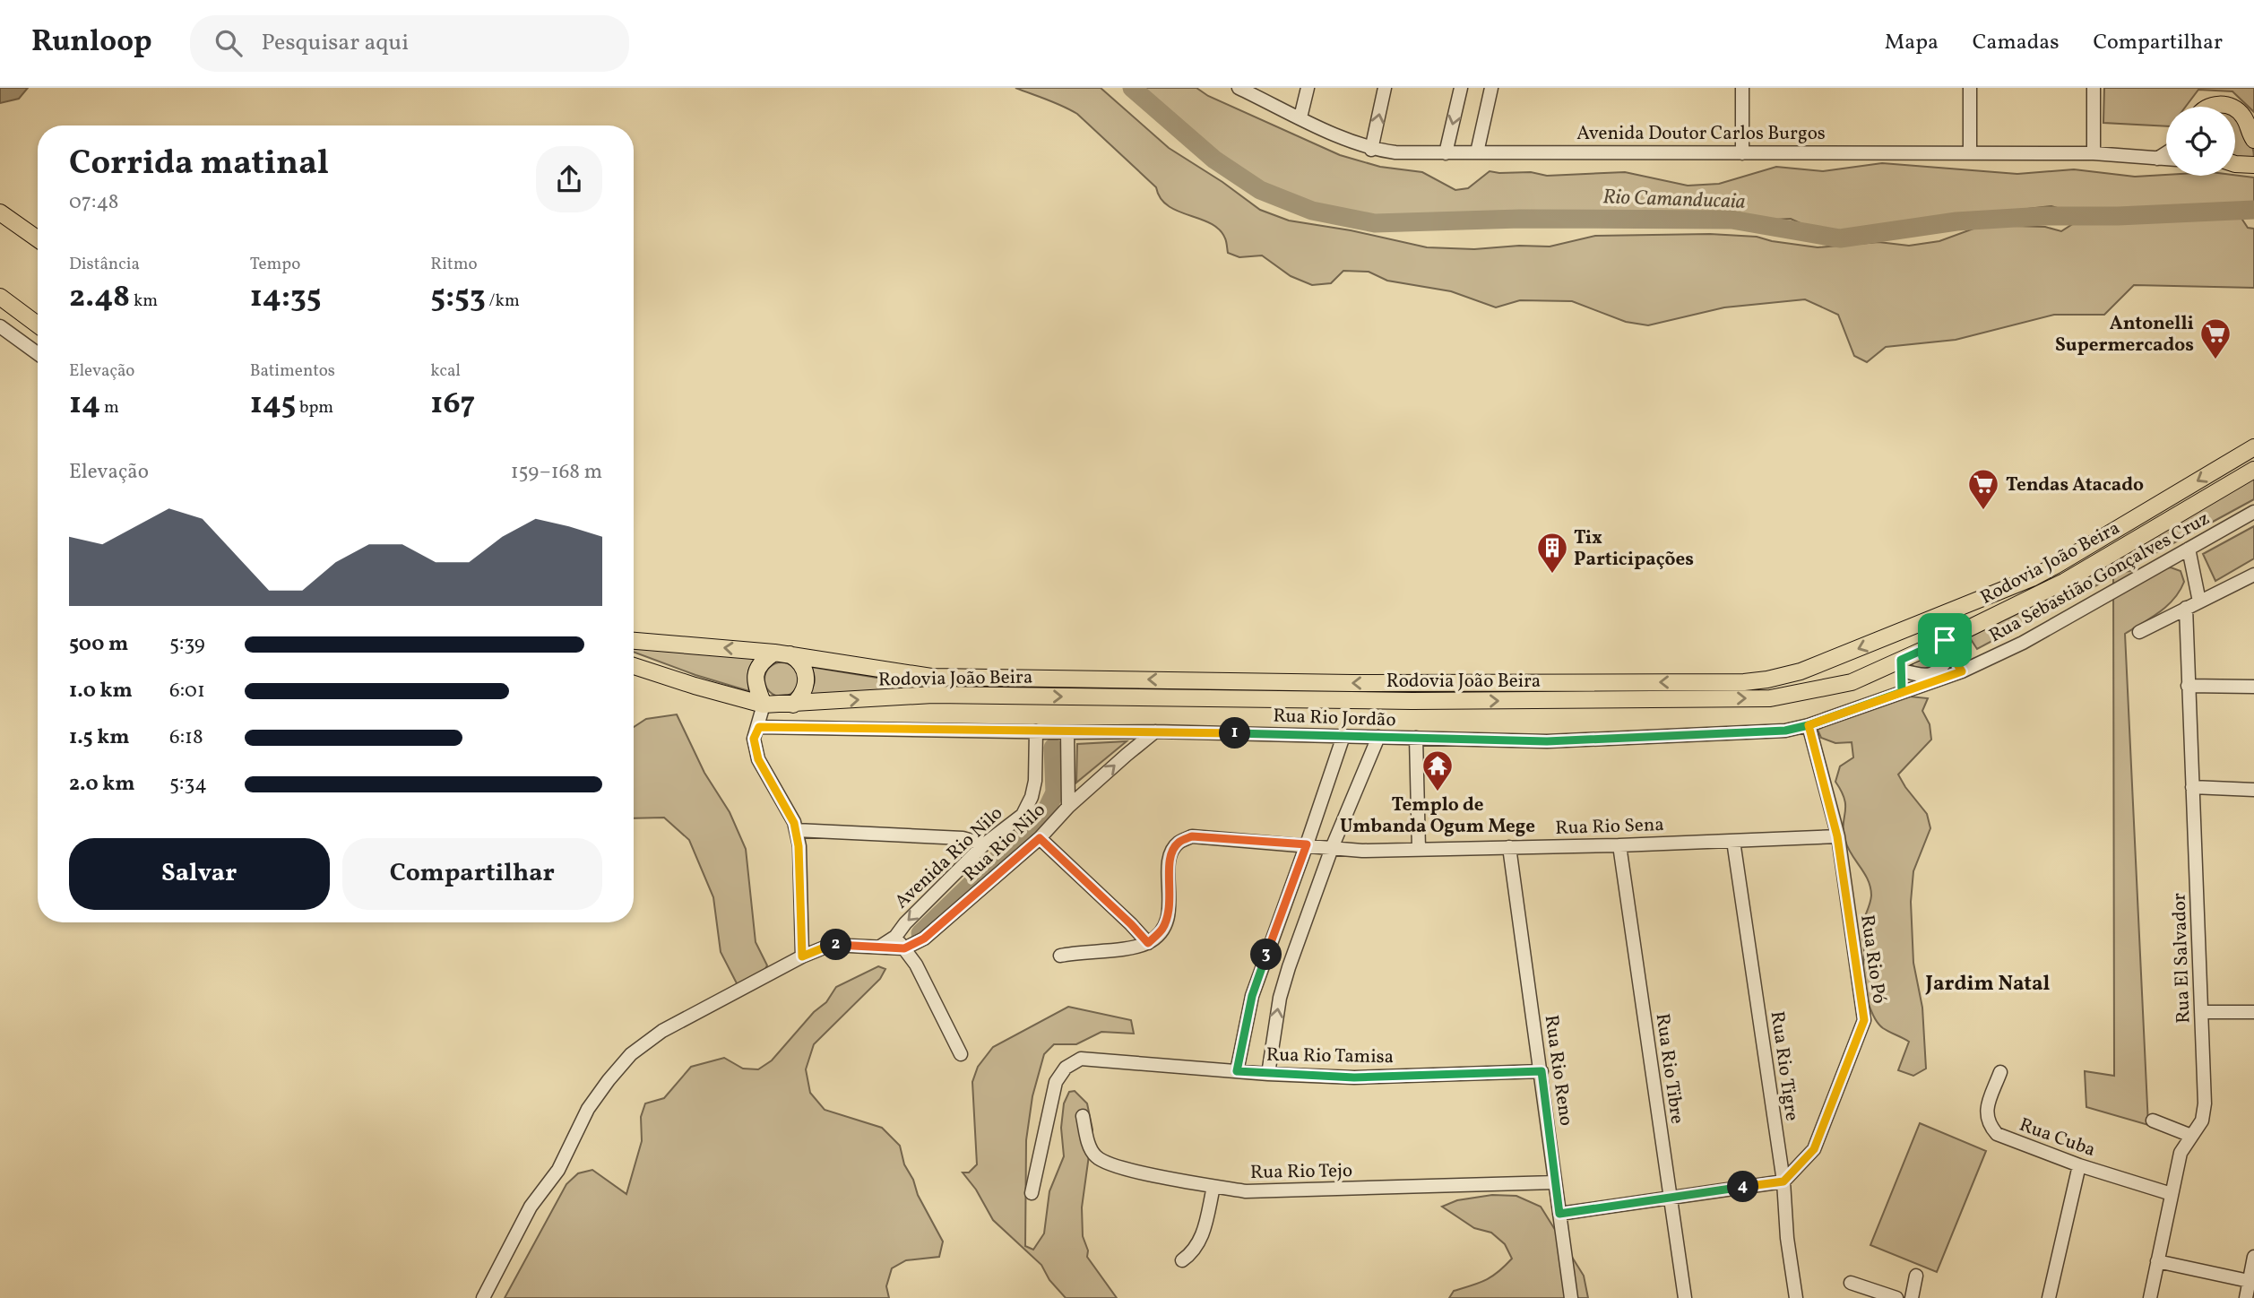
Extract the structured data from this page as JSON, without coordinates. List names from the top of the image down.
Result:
{
  "streets": {
    "main road": ["Rodovia João Beira"],
    "street": [
      "Avenida Doutor Carlos Burgos",
      "Rua Sebastião Gonçalves Cruz",
      "Rua Rio Jordão",
      "Rua Rio Sena",
      "Rua Rio Nilo",
      "Avenida Rio Nilo",
      "Rua El Salvador",
      "Rua Rio Pó",
      "Rua Rio Tamisa",
      "Rua Rio Tigre",
      "Rua Rio Tibre",
      "Rua Rio Reno",
      "Rua Cuba",
      "Rua Rio Tejo"
    ]
  },
  "crossings": [
    ["Rua Sebastião Gonçalves Cruz", "Rua Rio Jordão"],
    ["Rua Rio Jordão", "Rua Rio Nilo"],
    ["Rua Rio Jordão", "Avenida Rio Nilo"],
    ["Rua Rio Jordão", "Rua Rio Pó"],
    ["Rua Rio Sena", "Rua Rio Pó"],
    ["Rua Rio Sena", "Rua Rio Tigre"],
    ["Rua Rio Sena", "Rua Rio Tibre"],
    ["Rua Rio Sena", "Rua Rio Reno"],
    ["Rua El Salvador", "Rua Cuba"],
    ["Rua Rio Pó", "Rua Rio Tigre"],
    ["Rua Rio Tamisa", "Rua Rio Reno"],
    ["Rua Rio Reno", "Rua Rio Tejo"]
  ],
  "one_way": ["Avenida Rio Nilo"],
  "districts": ["Jardim Natal"],
  "water": ["Rio Camanducaia"],
  "places": {
    "supermarket": ["Antonelli Supermercados", "Tendas Atacado"],
    "building": ["Tix Participações"],
    "temple": ["Templo de Umbanda Ogum Mege"]
  },
  "page": {
    "header": "Runloop",
    "search": "Pesquisar aqui",
    "nav": ["Mapa", "Camadas", "Compartilhar"],
    "heading": ["Corrida matinal", "07:48"],
    "stats": [
      ["Distância", "2.48 km"],
      ["Tempo", "14:35"],
      ["Ritmo", "5:53 /km"],
      ["Elevação", "14 m"],
      ["Batimentos", "145 bpm"],
      ["kcal", "167"]
    ],
    "chart": ["Elevação", "159–168 m"],
    "list": [
      {
        "name": "500 m",
        "note": "5:39"
      },
      {
        "name": "1.0 km",
        "note": "6:01"
      },
      {
        "name": "1.5 km",
        "note": "6:18"
      },
      {
        "name": "2.0 km",
        "note": "5:34"
      }
    ],
    "pins": [
      "1",
      "2",
      "3",
      "4"
    ],
    "buttons": ["Salvar", "Compartilhar"]
  }
}
